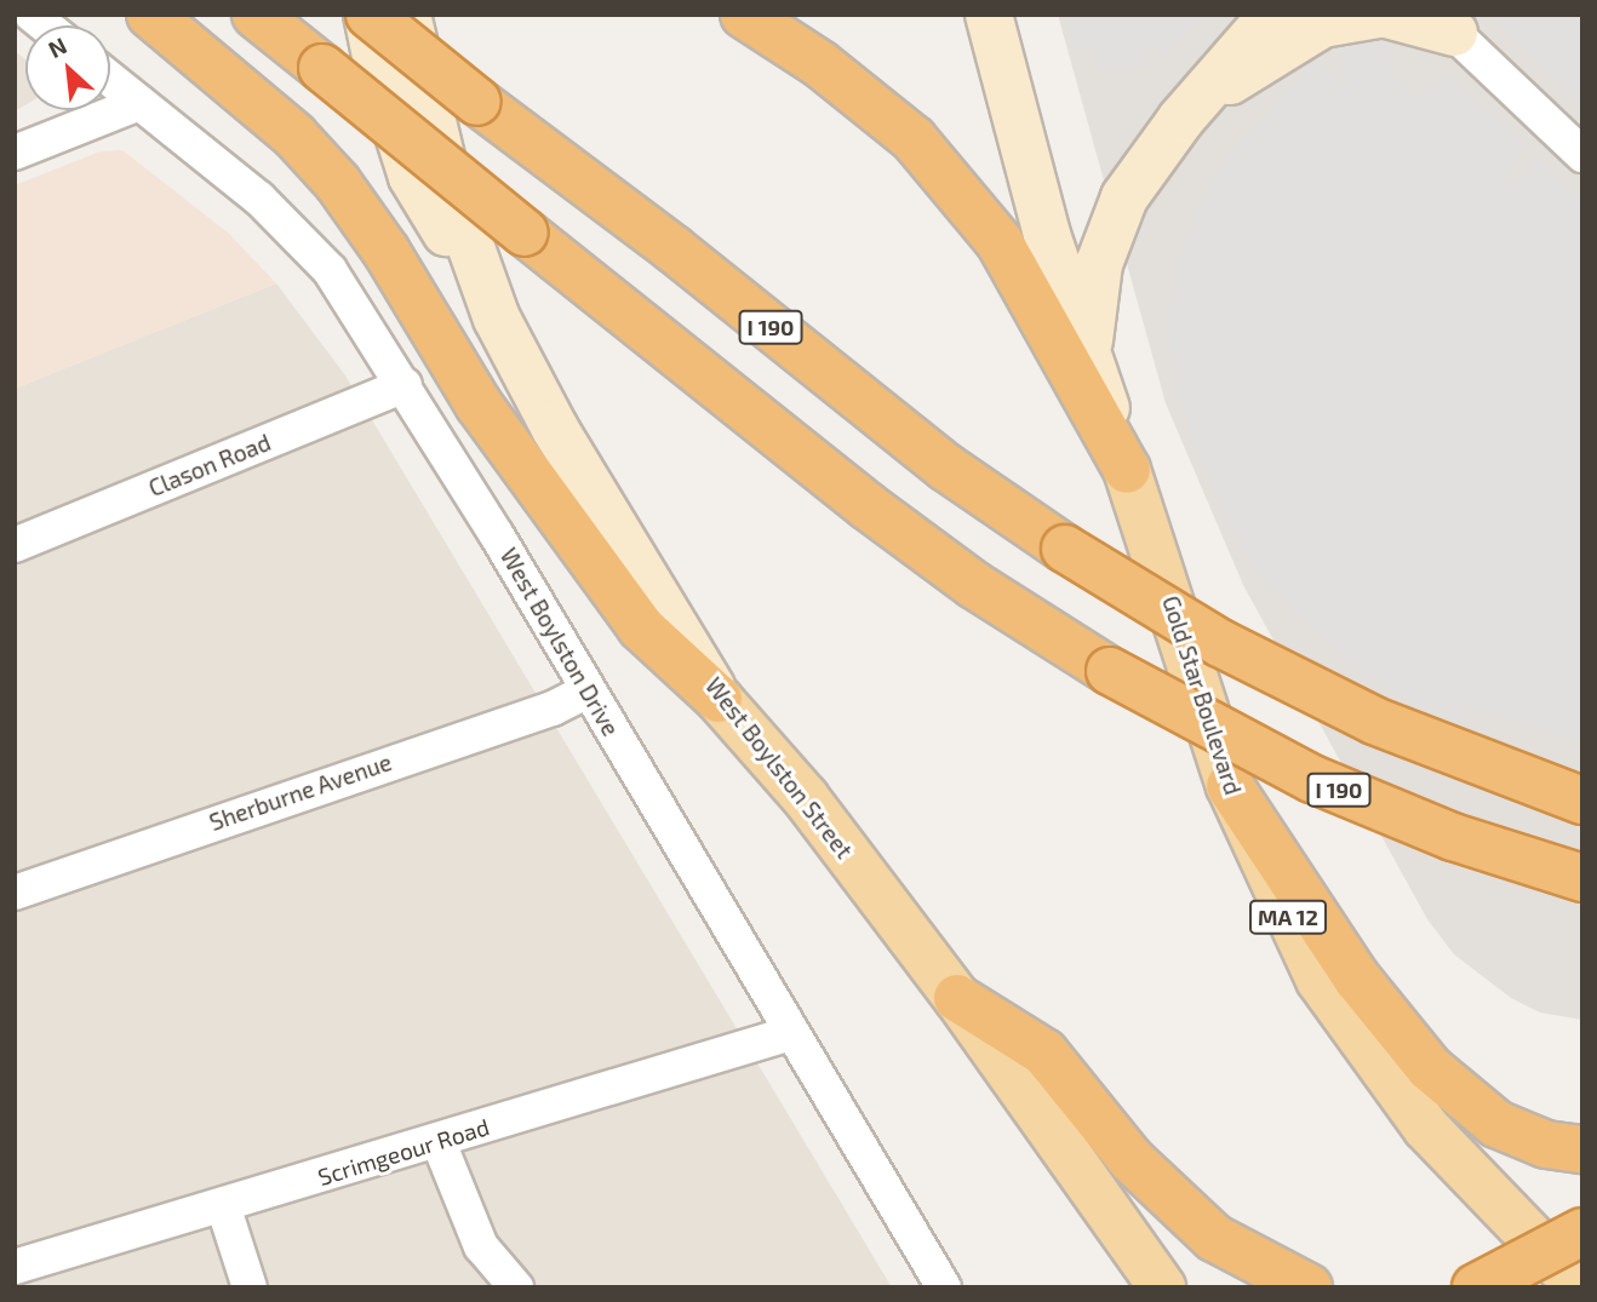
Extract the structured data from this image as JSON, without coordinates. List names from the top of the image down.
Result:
{
  "streets": {
    "highway": ["I 190"],
    "main road": ["Gold Star Boulevard", "West Boylston Street", "MA 12"],
    "street": [
      "Clason Road",
      "West Boylston Drive",
      "Sherburne Avenue",
      "Scrimgeour Road"
    ]
  },
  "crossings": [
    ["Clason Road", "West Boylston Drive"],
    ["West Boylston Drive", "Sherburne Avenue"],
    ["West Boylston Drive", "Scrimgeour Road"]
  ],
  "north": "top left"
}
